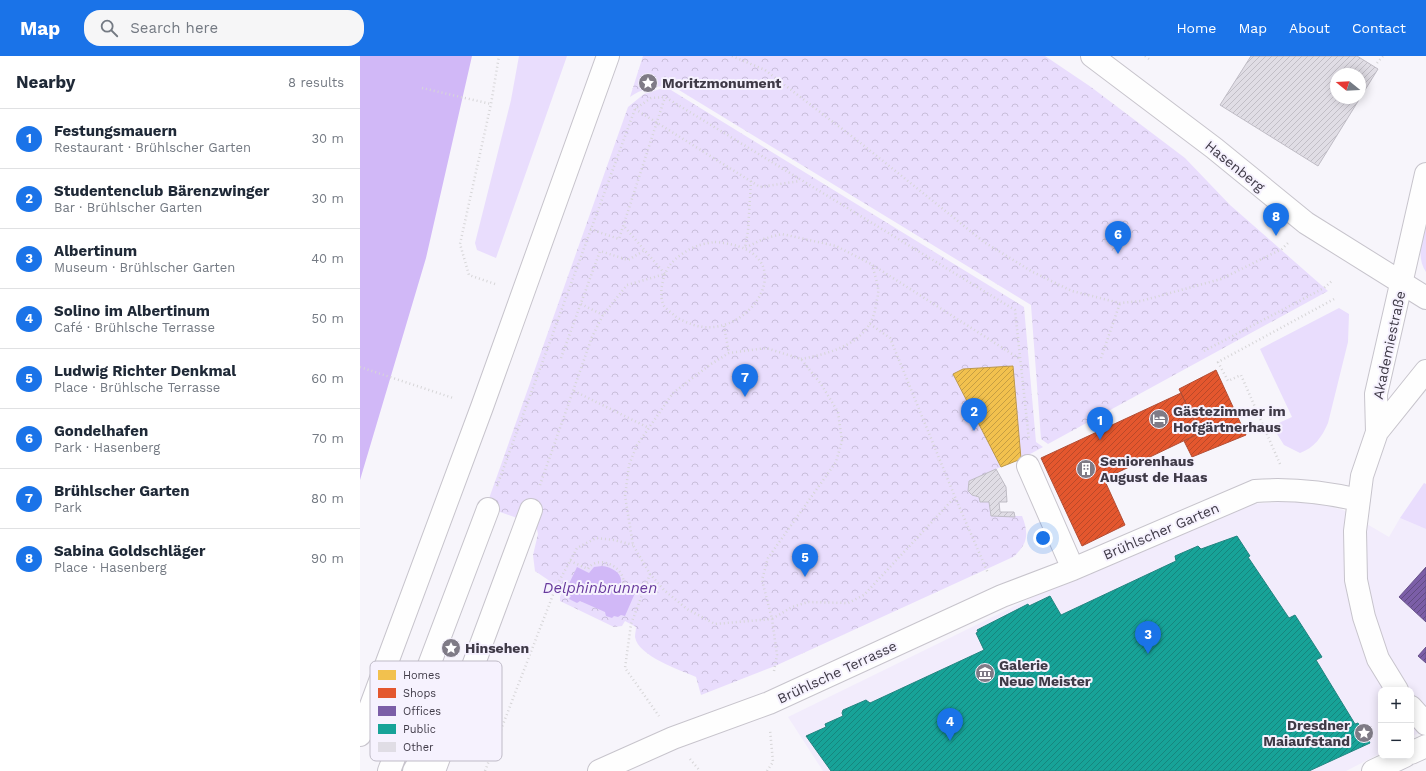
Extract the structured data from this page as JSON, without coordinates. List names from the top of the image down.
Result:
{
  "streets": {
    "street": [
      "Hasenberg",
      "Akademiestraße",
      "Brühlscher Garten",
      "Brühlsche Terrasse"
    ]
  },
  "crossings": [
    ["Hasenberg", "Akademiestraße"],
    ["Akademiestraße", "Brühlscher Garten"],
    ["Brühlscher Garten", "Brühlsche Terrasse"]
  ],
  "water": ["Delphinbrunnen"],
  "places": {
    "place": ["Moritzmonument", "Hinsehen", "Dresdner Maiaufstand"],
    "hotel": ["Gästezimmer im Hofgärtnerhaus"],
    "building": ["Seniorenhaus August de Haas"],
    "museum": ["Galerie Neue Meister"]
  },
  "legend": [
    "Homes",
    "Shops",
    "Offices",
    "Public",
    "Other"
  ],
  "north": "left",
  "page": {
    "header": "Map",
    "search": "Search here",
    "nav": [
      "Home",
      "Map",
      "About",
      "Contact"
    ],
    "heading": ["Nearby", "8 results"],
    "list": [
      {
        "mark": "1",
        "name": "Festungsmauern",
        "note": "Restaurant · Brühlscher Garten",
        "value": "30 m"
      },
      {
        "mark": "2",
        "name": "Studentenclub Bärenzwinger",
        "note": "Bar · Brühlscher Garten",
        "value": "30 m"
      },
      {
        "mark": "3",
        "name": "Albertinum",
        "note": "Museum · Brühlscher Garten",
        "value": "40 m"
      },
      {
        "mark": "4",
        "name": "Solino im Albertinum",
        "note": "Café · Brühlsche Terrasse",
        "value": "50 m"
      },
      {
        "mark": "5",
        "name": "Ludwig Richter Denkmal",
        "note": "Place · Brühlsche Terrasse",
        "value": "60 m"
      },
      {
        "mark": "6",
        "name": "Gondelhafen",
        "note": "Park · Hasenberg",
        "value": "70 m"
      },
      {
        "mark": "7",
        "name": "Brühlscher Garten",
        "note": "Park",
        "value": "80 m"
      },
      {
        "mark": "8",
        "name": "Sabina Goldschläger",
        "note": "Place · Hasenberg",
        "value": "90 m"
      }
    ],
    "pins": [
      "8",
      "6",
      "7",
      "2",
      "1",
      "5",
      "3",
      "4"
    ],
    "map_buttons": ["+", "−"]
  }
}
